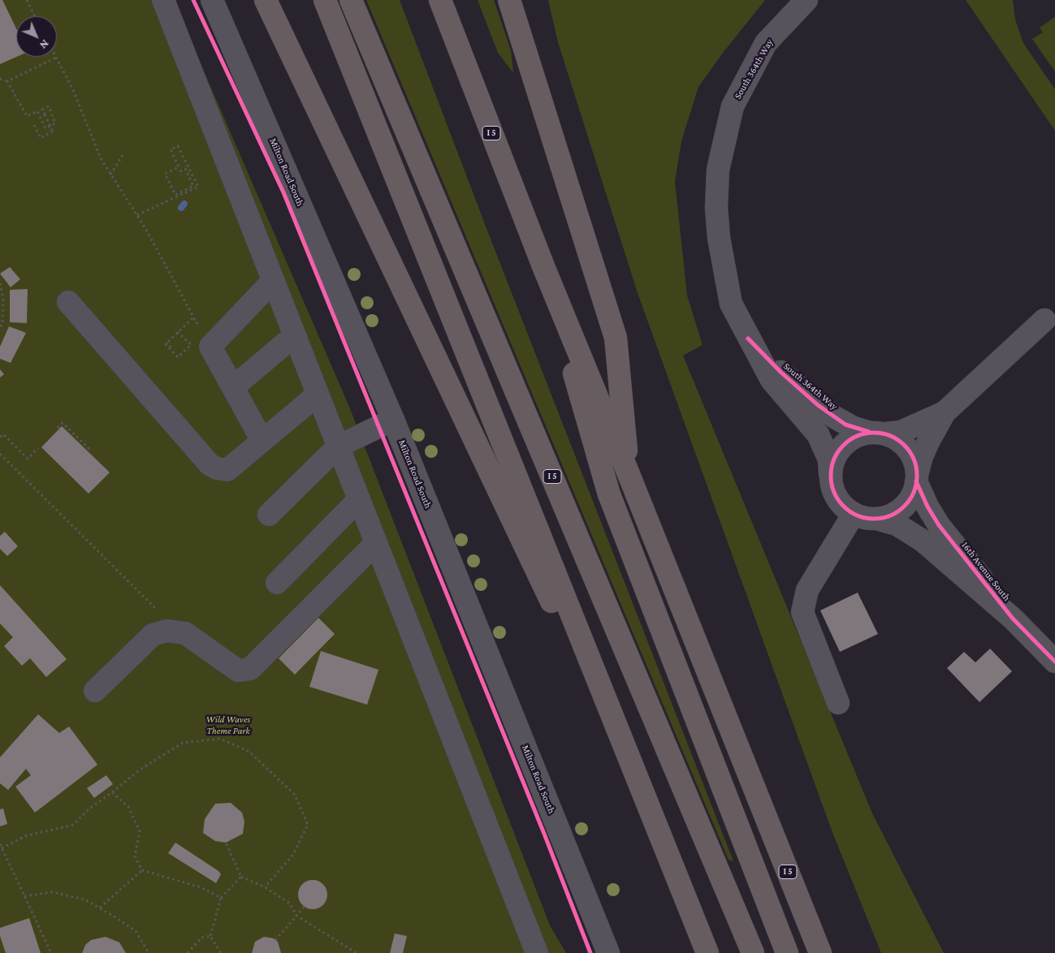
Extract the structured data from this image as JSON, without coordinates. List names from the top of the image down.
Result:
{
  "streets": {
    "highway": ["I 5"],
    "street": ["South 364th Way", "Milton Road South", "16th Avenue South"]
  },
  "crossings": [
    ["South 364th Way", "16th Avenue South"]
  ],
  "parks": ["Wild Waves Theme Park"],
  "north": "bottom right"
}
